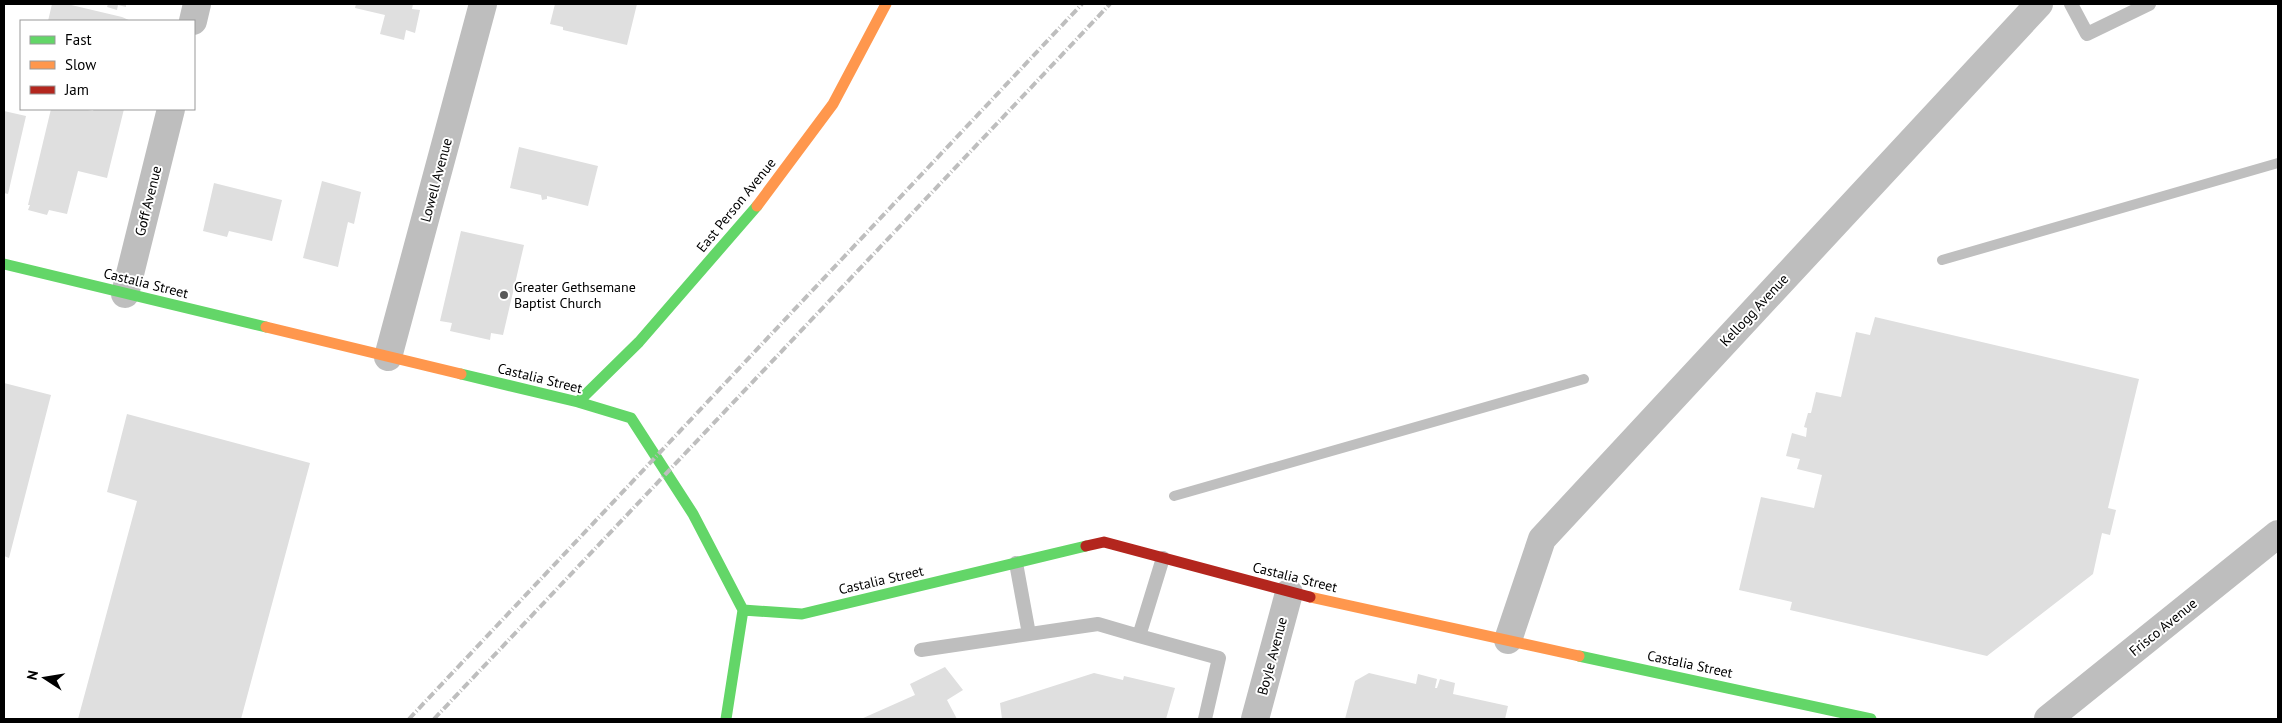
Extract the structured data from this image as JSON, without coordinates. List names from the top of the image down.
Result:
{
  "streets": {
    "street": [
      "Lowell Avenue",
      "Goff Avenue",
      "East Person Avenue",
      "Castalia Street",
      "Kellogg Avenue",
      "Frisco Avenue",
      "Boyle Avenue"
    ]
  },
  "crossings": [
    ["Lowell Avenue", "Castalia Street"],
    ["Goff Avenue", "Castalia Street"],
    ["East Person Avenue", "Castalia Street"],
    ["Castalia Street", "Kellogg Avenue"],
    ["Castalia Street", "Boyle Avenue"]
  ],
  "places": ["Greater Gethsemane Baptist Church"],
  "legend": ["Fast", "Slow", "Jam"],
  "north": "left"
}
